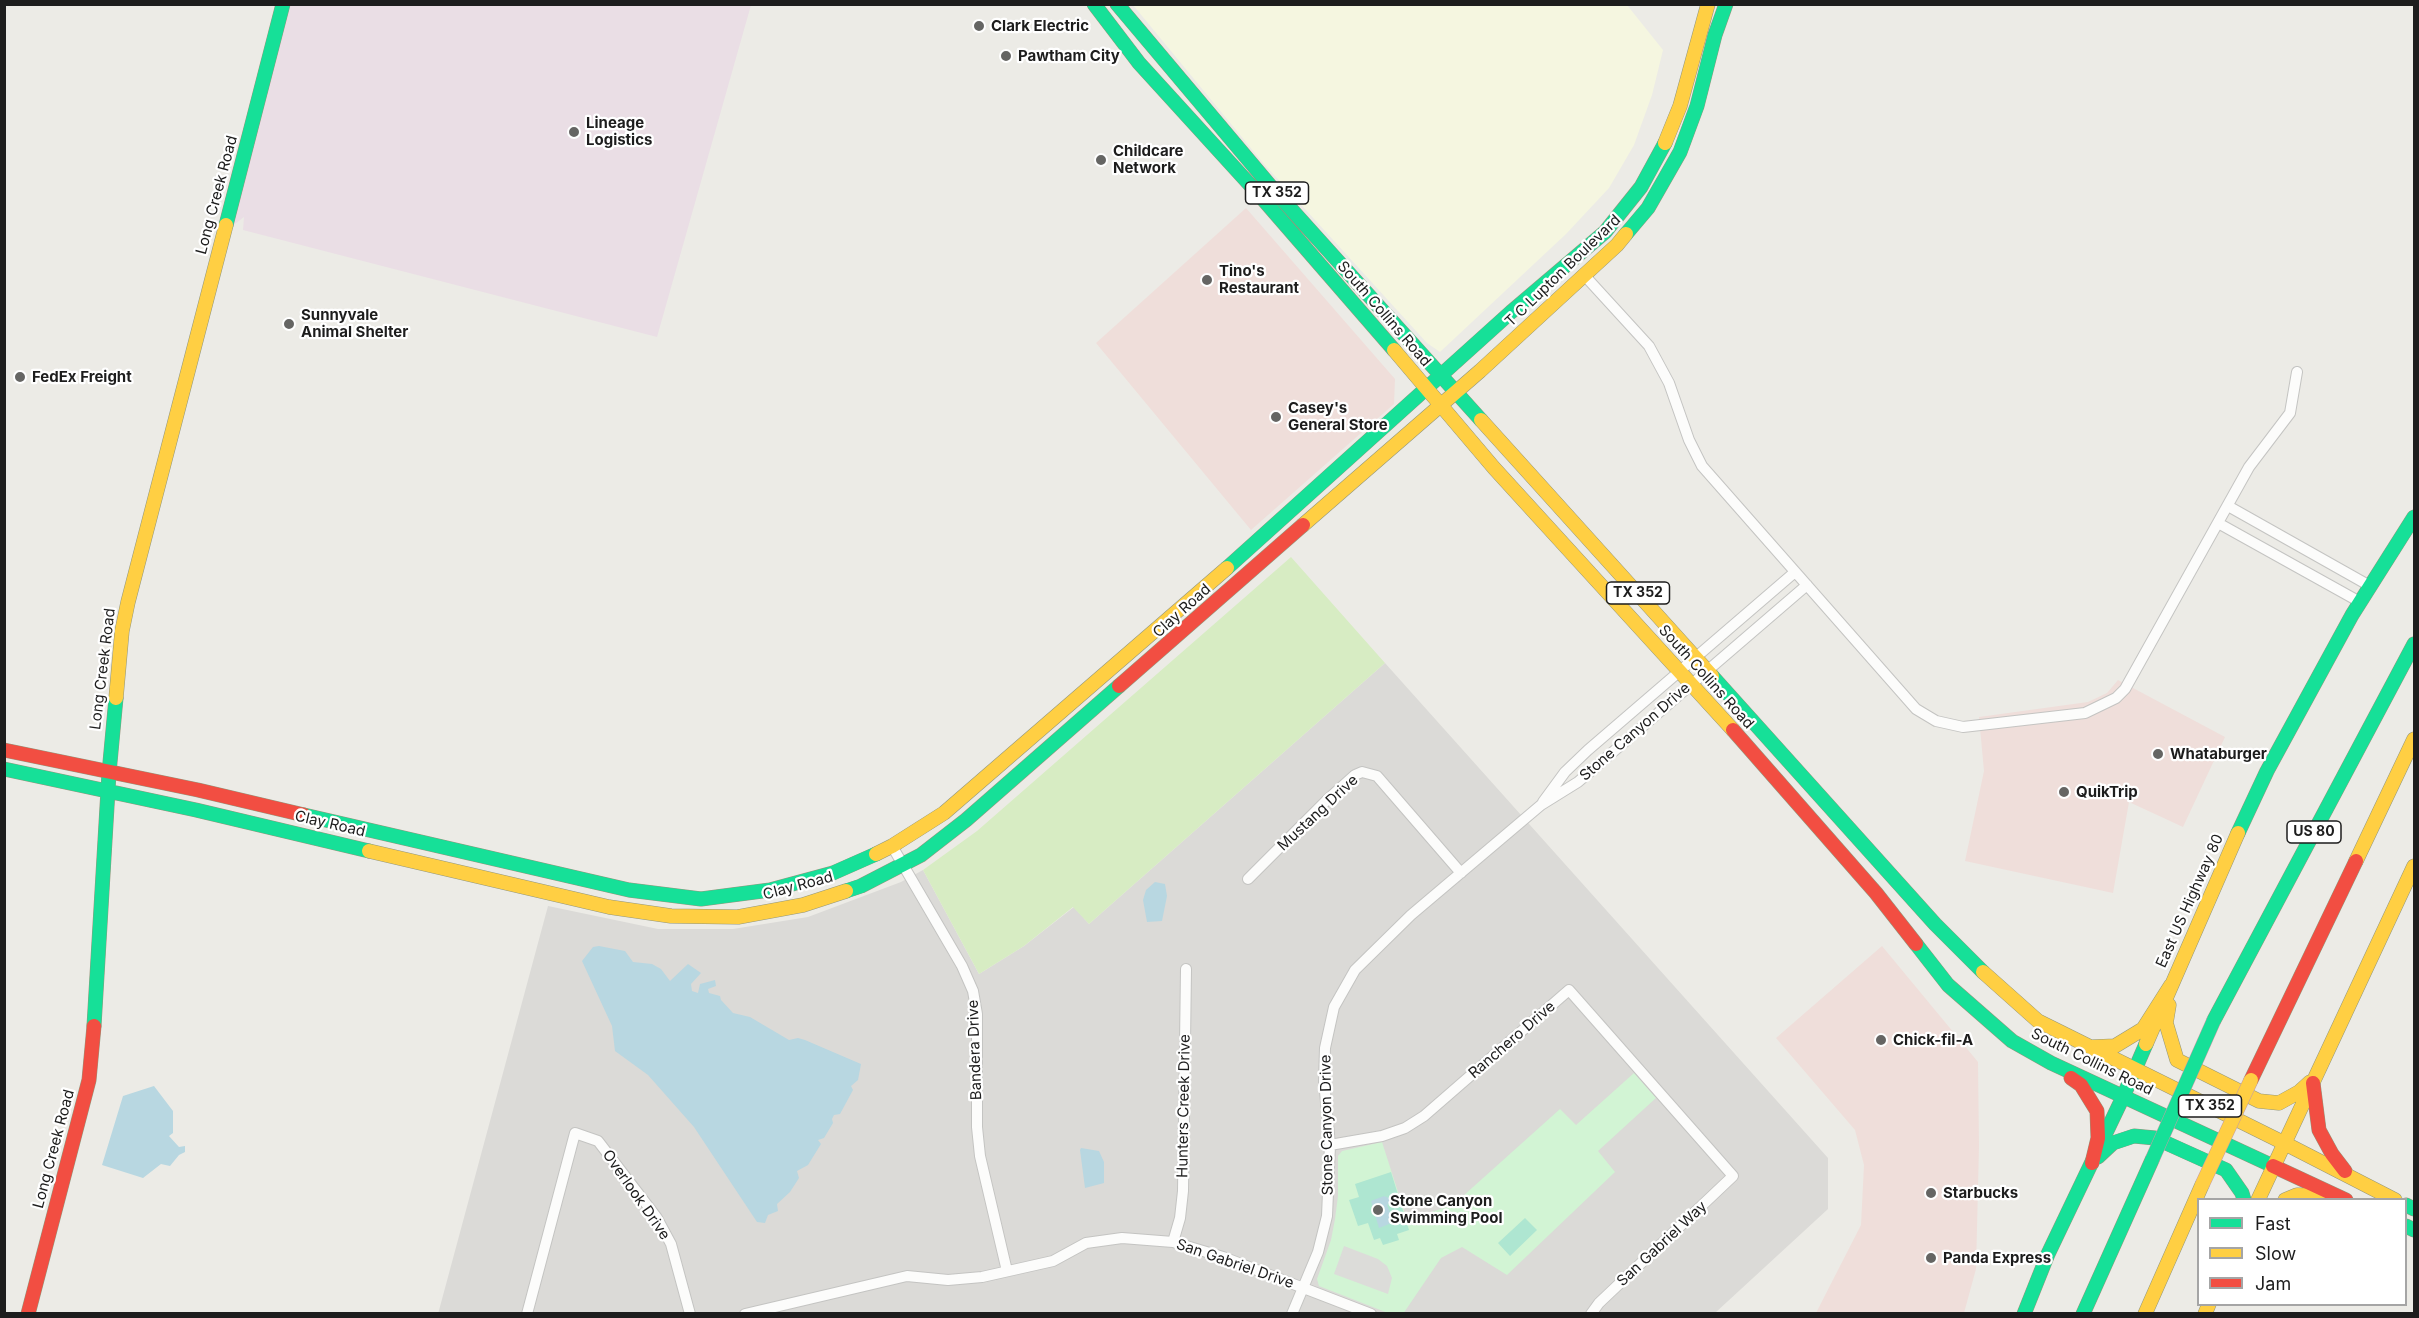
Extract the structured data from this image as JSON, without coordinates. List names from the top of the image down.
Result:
{
  "streets": {
    "main road": [
      "TX 352",
      "Long Creek Road",
      "T C Lupton Boulevard",
      "South Collins Road",
      "Clay Road",
      "US 80",
      "East US Highway 80"
    ],
    "street": [
      "Stone Canyon Drive",
      "Mustang Drive",
      "Ranchero Drive",
      "Bandera Drive",
      "Hunters Creek Drive",
      "Overlook Drive",
      "San Gabriel Way",
      "San Gabriel Drive"
    ]
  },
  "crossings": [
    ["Long Creek Road", "Clay Road"],
    ["T C Lupton Boulevard", "South Collins Road"],
    ["T C Lupton Boulevard", "Clay Road"],
    ["South Collins Road", "Clay Road"],
    ["South Collins Road", "Stone Canyon Drive"],
    ["South Collins Road", "East US Highway 80"],
    ["Clay Road", "Bandera Drive"],
    ["Stone Canyon Drive", "Mustang Drive"],
    ["Stone Canyon Drive", "Ranchero Drive"],
    ["Stone Canyon Drive", "San Gabriel Drive"],
    ["Ranchero Drive", "San Gabriel Way"],
    ["Bandera Drive", "San Gabriel Drive"],
    ["Hunters Creek Drive", "San Gabriel Drive"]
  ],
  "places": [
    "Clark Electric",
    "Pawtham City",
    "Lineage Logistics",
    "Childcare Network",
    "Tino's Restaurant",
    "Sunnyvale Animal Shelter",
    "FedEx Freight",
    "Casey's General Store",
    "Whataburger",
    "QuikTrip",
    "Chick-fil-A",
    "Starbucks",
    "Stone Canyon Swimming Pool",
    "Panda Express"
  ],
  "legend": ["Fast", "Slow", "Jam"]
}
